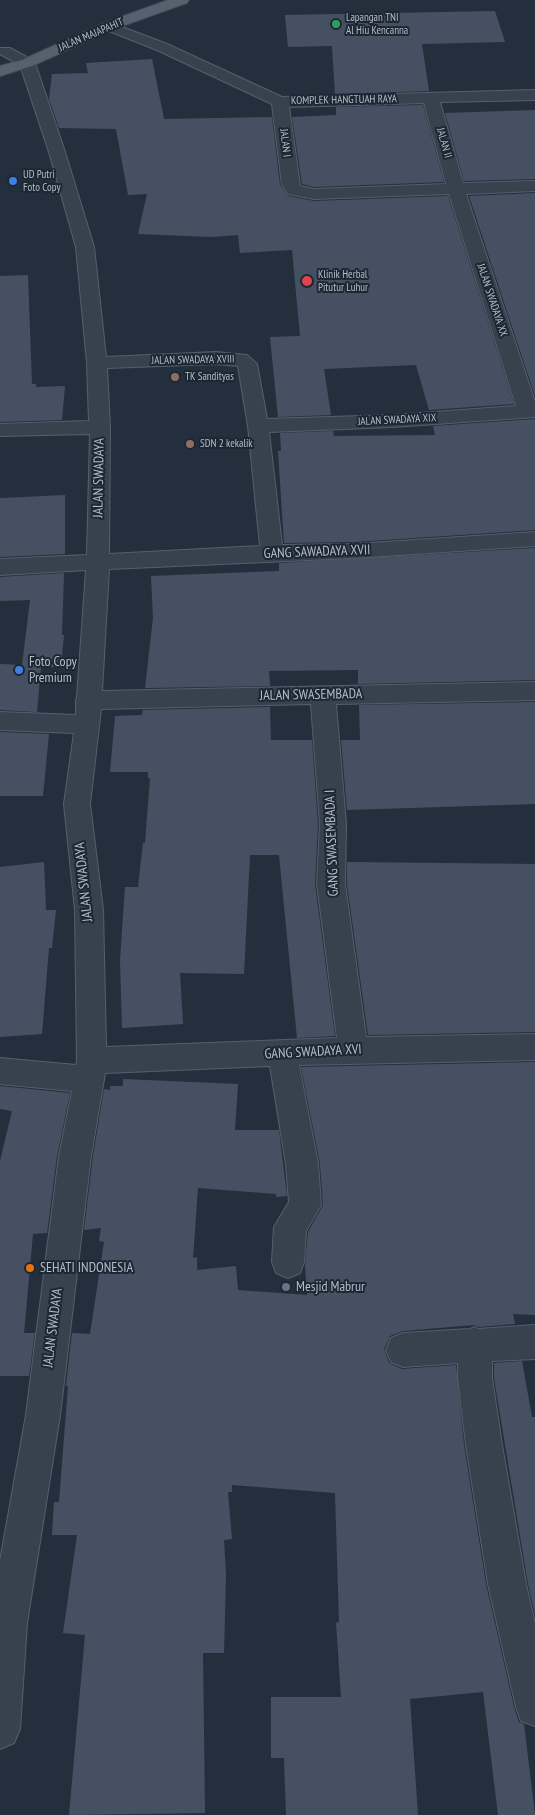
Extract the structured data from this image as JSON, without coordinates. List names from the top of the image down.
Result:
{
  "streets": {
    "main road": ["JALAN MAJAPAHIT"],
    "street": [
      "KOMPLEK HANGTUAH RAYA",
      "JALAN I",
      "JALAN II",
      "JALAN SWADAYA XX",
      "JALAN SWADAYA XVIII",
      "JALAN SWADAYA XIX",
      "JALAN SWADAYA",
      "GANG SAWADAYA XVII",
      "JALAN SWASEMBADA",
      "GANG SWASEMBADA I",
      "GANG SWADAYA XVI"
    ]
  },
  "crossings": [
    ["JALAN MAJAPAHIT", "KOMPLEK HANGTUAH RAYA"],
    ["JALAN MAJAPAHIT", "JALAN SWADAYA"],
    ["KOMPLEK HANGTUAH RAYA", "JALAN I"],
    ["KOMPLEK HANGTUAH RAYA", "JALAN II"],
    ["JALAN I", "JALAN II"],
    ["JALAN I", "JALAN SWADAYA XX"],
    ["JALAN II", "JALAN SWADAYA XX"],
    ["JALAN SWADAYA XX", "JALAN SWADAYA XIX"],
    ["JALAN SWADAYA XVIII", "JALAN SWADAYA XIX"],
    ["JALAN SWADAYA XVIII", "JALAN SWADAYA"],
    ["JALAN SWADAYA XVIII", "GANG SAWADAYA XVII"],
    ["JALAN SWADAYA", "GANG SAWADAYA XVII"],
    ["JALAN SWADAYA", "JALAN SWASEMBADA"],
    ["JALAN SWADAYA", "GANG SWADAYA XVI"],
    ["JALAN SWASEMBADA", "GANG SWASEMBADA I"],
    ["GANG SWASEMBADA I", "GANG SWADAYA XVI"]
  ],
  "places": [
    "Lapangan TNI Al Hiu Kencanna",
    "UD Putri Foto Copy",
    "Klinik Herbal Pitutur Luhur",
    "TK Sandityas",
    "SDN 2 kekalik",
    "Foto Copy Premium",
    "SEHATI INDONESIA",
    "Mesjid Mabrur"
  ]
}
